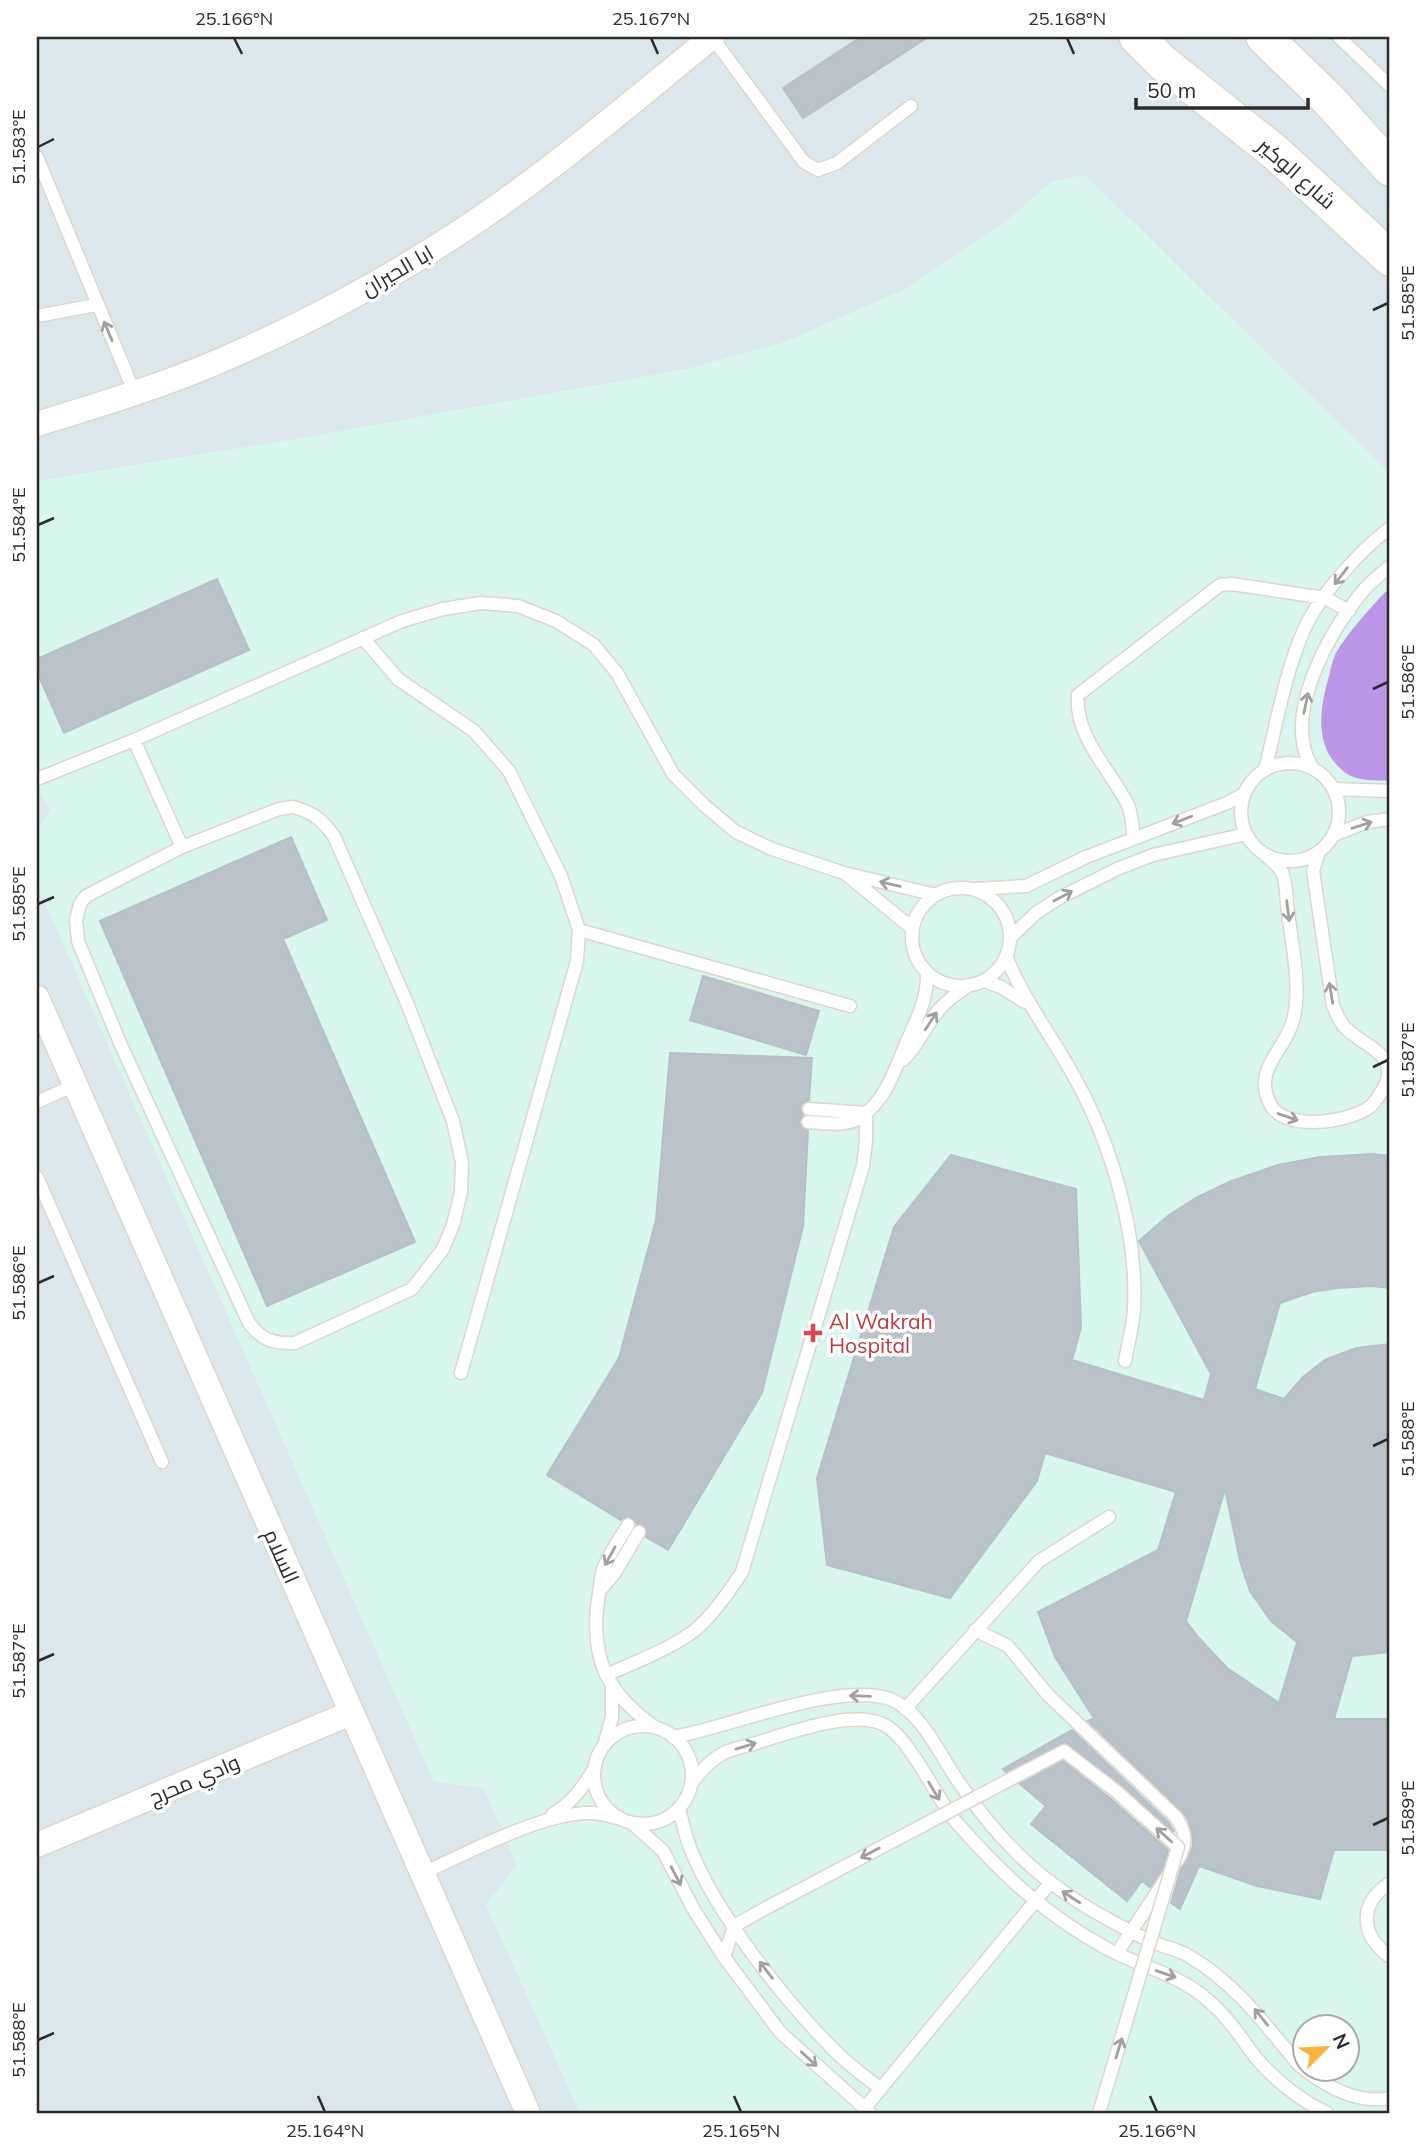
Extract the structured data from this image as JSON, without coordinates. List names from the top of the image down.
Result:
{
  "streets": {
    "main road": ["شارع الوكير"],
    "street": ["ابا الحيران", "السلام", "وادي محرج"]
  },
  "crossings": [
    ["السلام", "وادي محرج"]
  ],
  "places": {
    "health": ["Al Wakrah Hospital"]
  },
  "scale_bar": "50 m",
  "north": "top right",
  "coordinates": [
    "25.166°N",
    "25.167°N",
    "25.168°N",
    "51.583°E",
    "51.585°E",
    "51.584°E",
    "51.586°E",
    "51.587°E",
    "51.588°E",
    "51.589°E",
    "25.164°N",
    "25.165°N"
  ]
}
